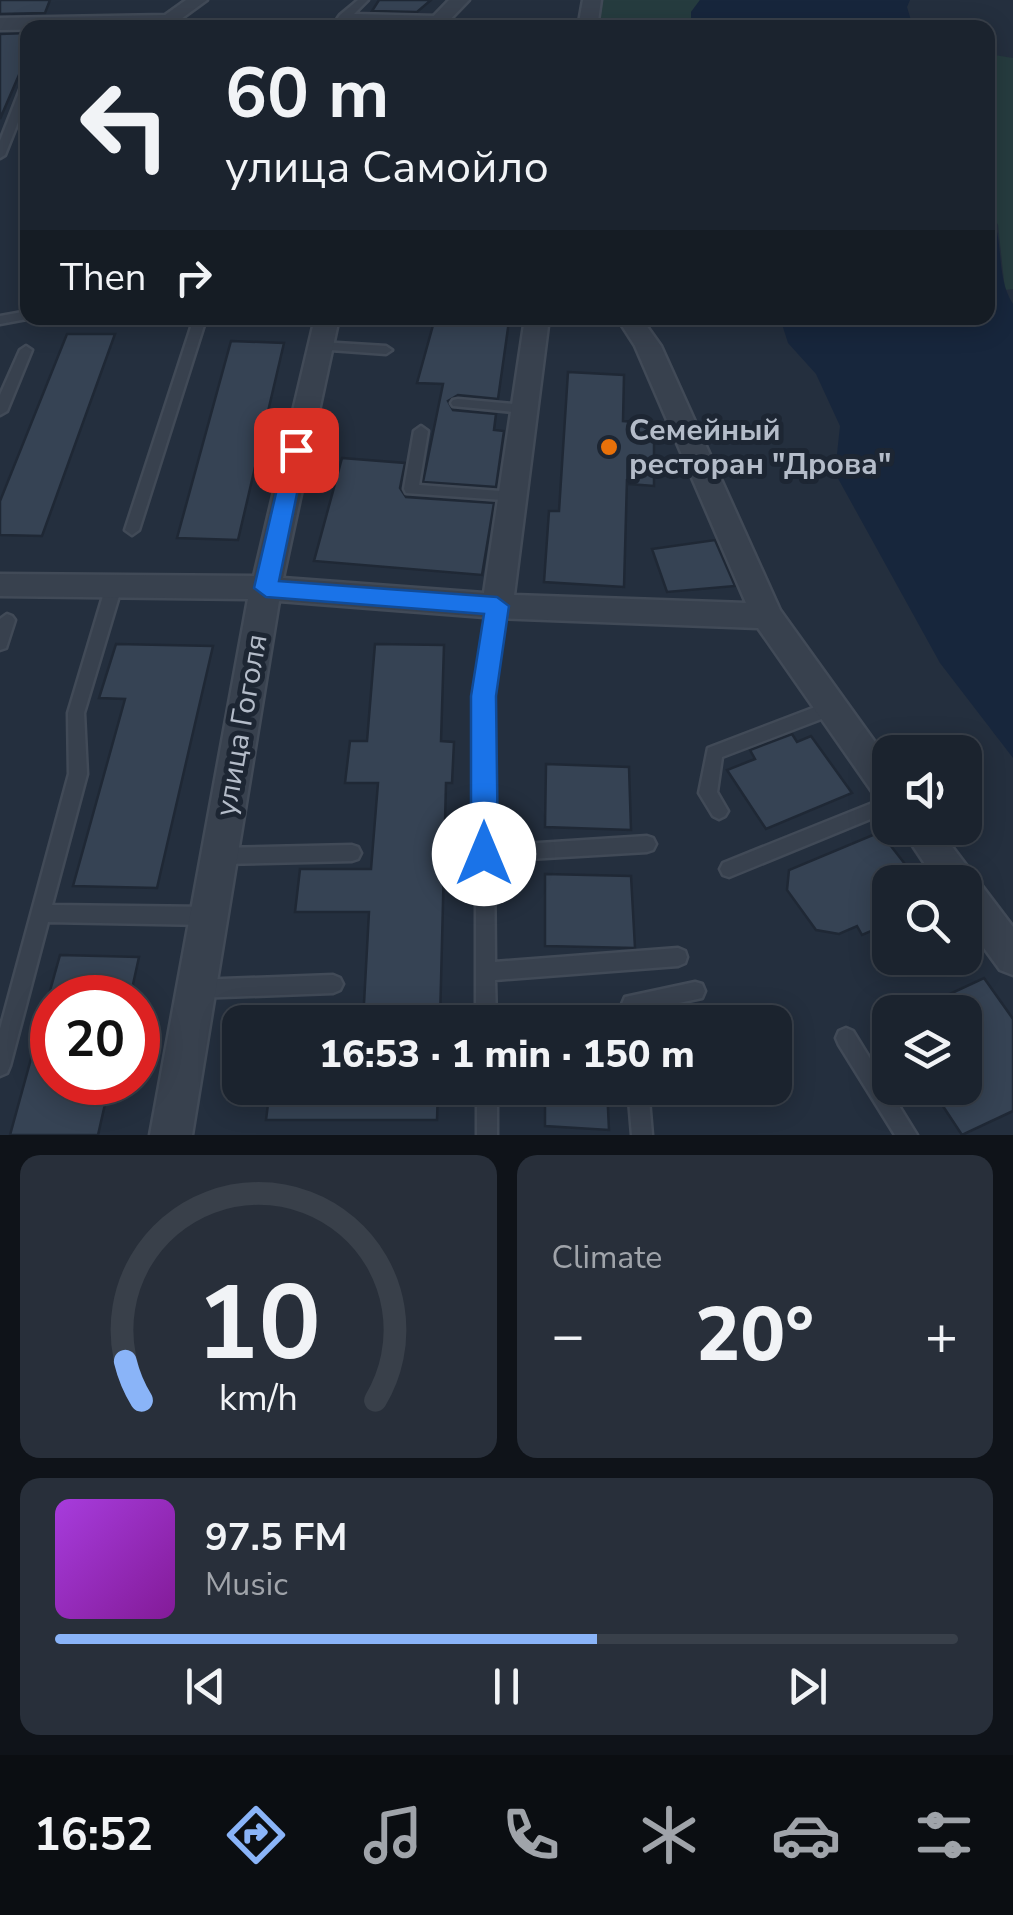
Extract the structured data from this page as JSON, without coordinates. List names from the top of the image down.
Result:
{
  "streets": {
    "street": ["улица Гоголя"]
  },
  "places": ["Семейный ресторан \"Дрова\""],
  "page": {
    "turn": ["60 m", "улица Самойло"],
    "then": "Then",
    "limit": "20",
    "trip": "16:53 · 1 min · 150 m",
    "tile": "Climate",
    "heat": ["−", "20°", "+"],
    "song": ["97.5 FM", "Music"],
    "tabs": "16:52",
    "gauge": ["10", "km/h"]
  }
}
